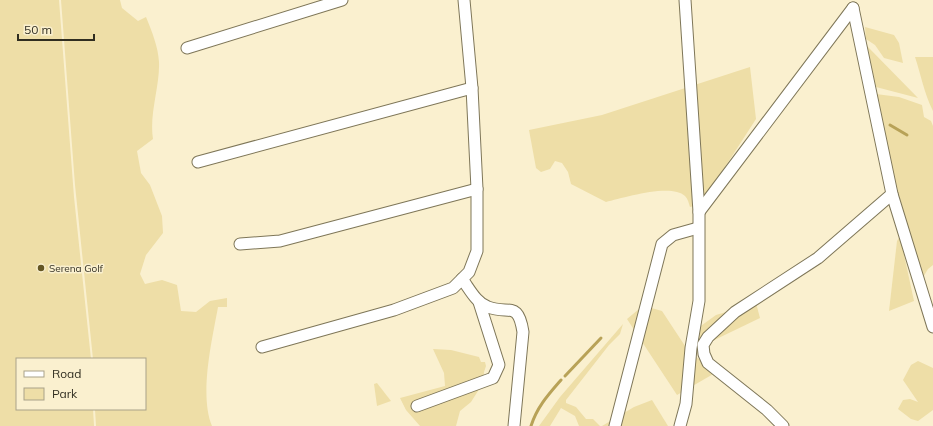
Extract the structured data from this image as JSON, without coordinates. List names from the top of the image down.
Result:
{
  "places": ["Serena Golf"],
  "legend": ["Road", "Park"],
  "scale_bar": "50 m"
}
